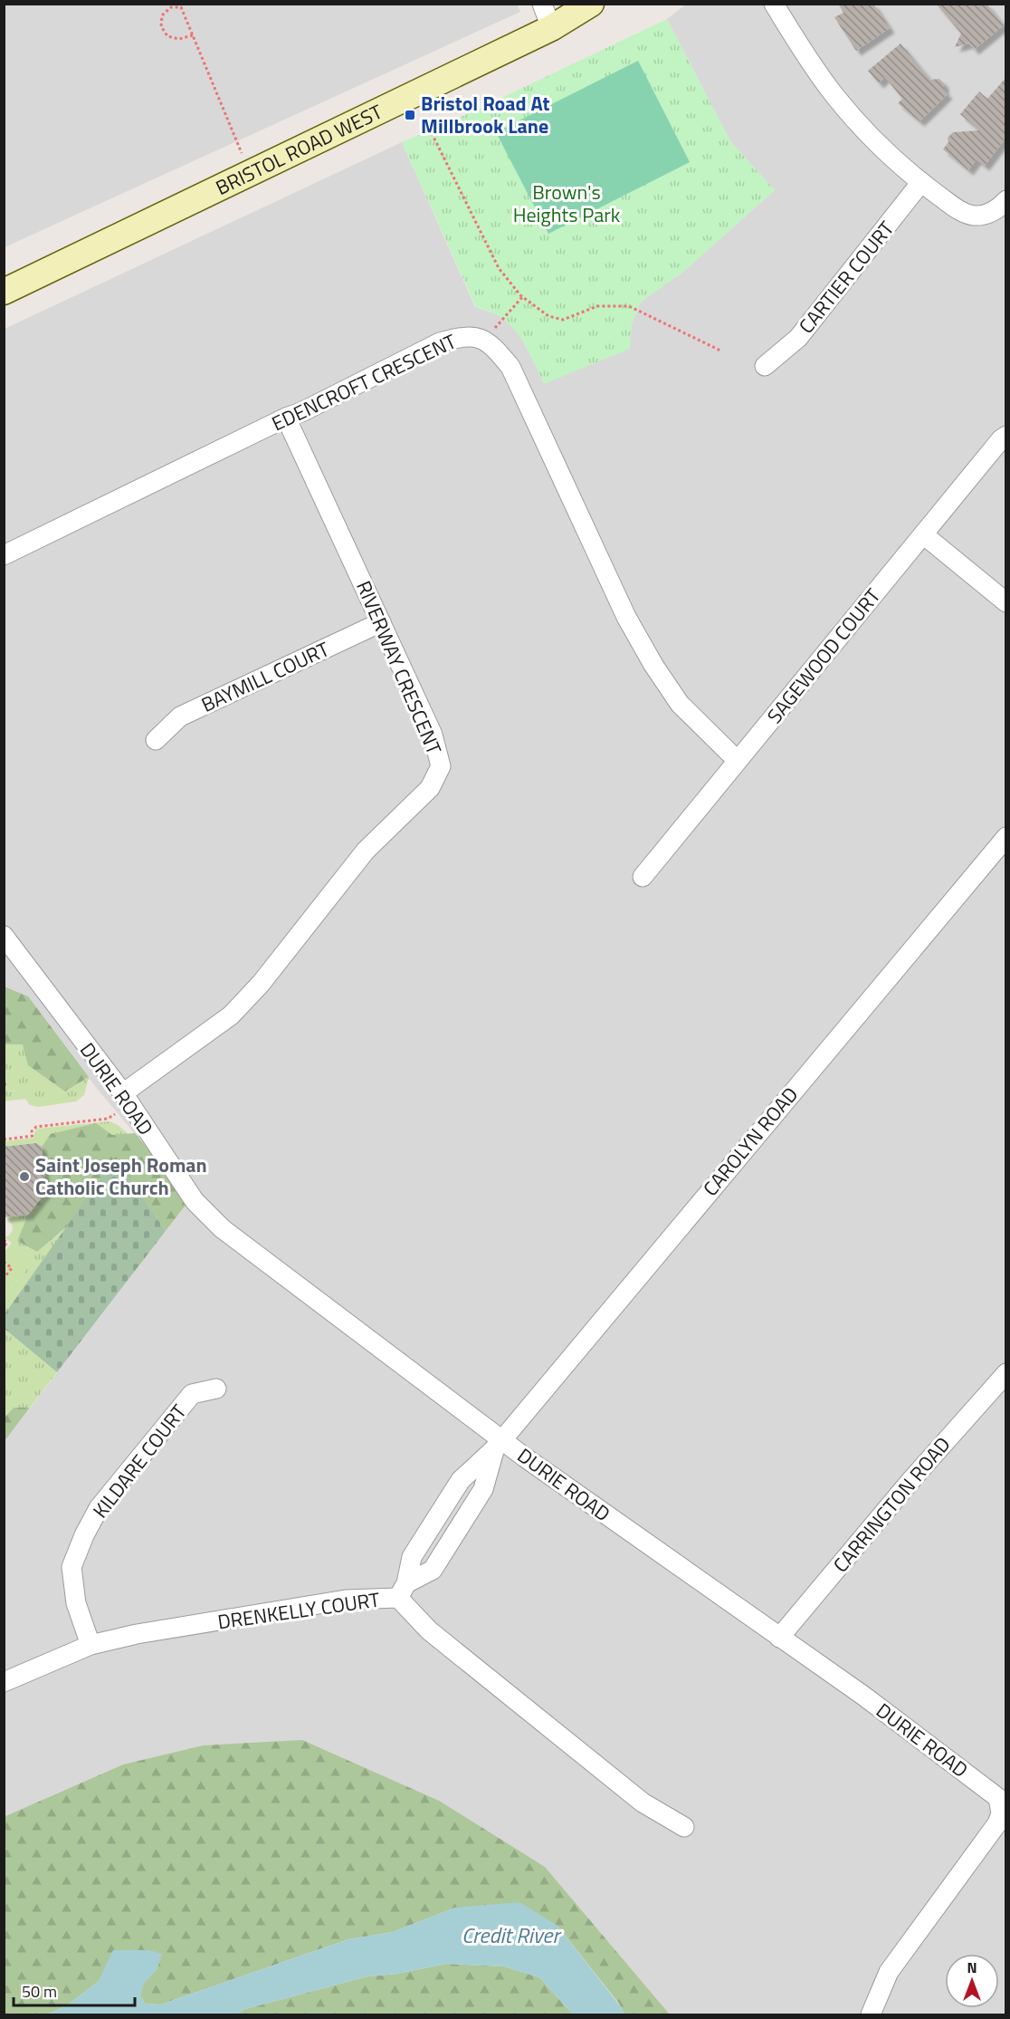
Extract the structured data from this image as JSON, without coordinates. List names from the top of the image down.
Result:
{
  "streets": {
    "street": [
      "BRISTOL ROAD WEST",
      "CARTIER COURT",
      "EDENCROFT CRESCENT",
      "SAGEWOOD COURT",
      "RIVERWAY CRESCENT",
      "BAYMILL COURT",
      "DURIE ROAD",
      "CAROLYN ROAD",
      "KILDARE COURT",
      "CARRINGTON ROAD",
      "DRENKELLY COURT"
    ]
  },
  "crossings": [
    ["EDENCROFT CRESCENT", "SAGEWOOD COURT"],
    ["EDENCROFT CRESCENT", "RIVERWAY CRESCENT"],
    ["RIVERWAY CRESCENT", "BAYMILL COURT"],
    ["RIVERWAY CRESCENT", "DURIE ROAD"],
    ["DURIE ROAD", "CAROLYN ROAD"],
    ["DURIE ROAD", "CARRINGTON ROAD"],
    ["CAROLYN ROAD", "DRENKELLY COURT"],
    ["KILDARE COURT", "DRENKELLY COURT"]
  ],
  "water": ["Credit River"],
  "parks": ["Brown's Heights Park"],
  "places": {
    "transit": ["Bristol Road At Millbrook Lane"],
    "other": ["Saint Joseph Roman Catholic Church"]
  },
  "scale_bar": "50 m",
  "north": "top"
}
